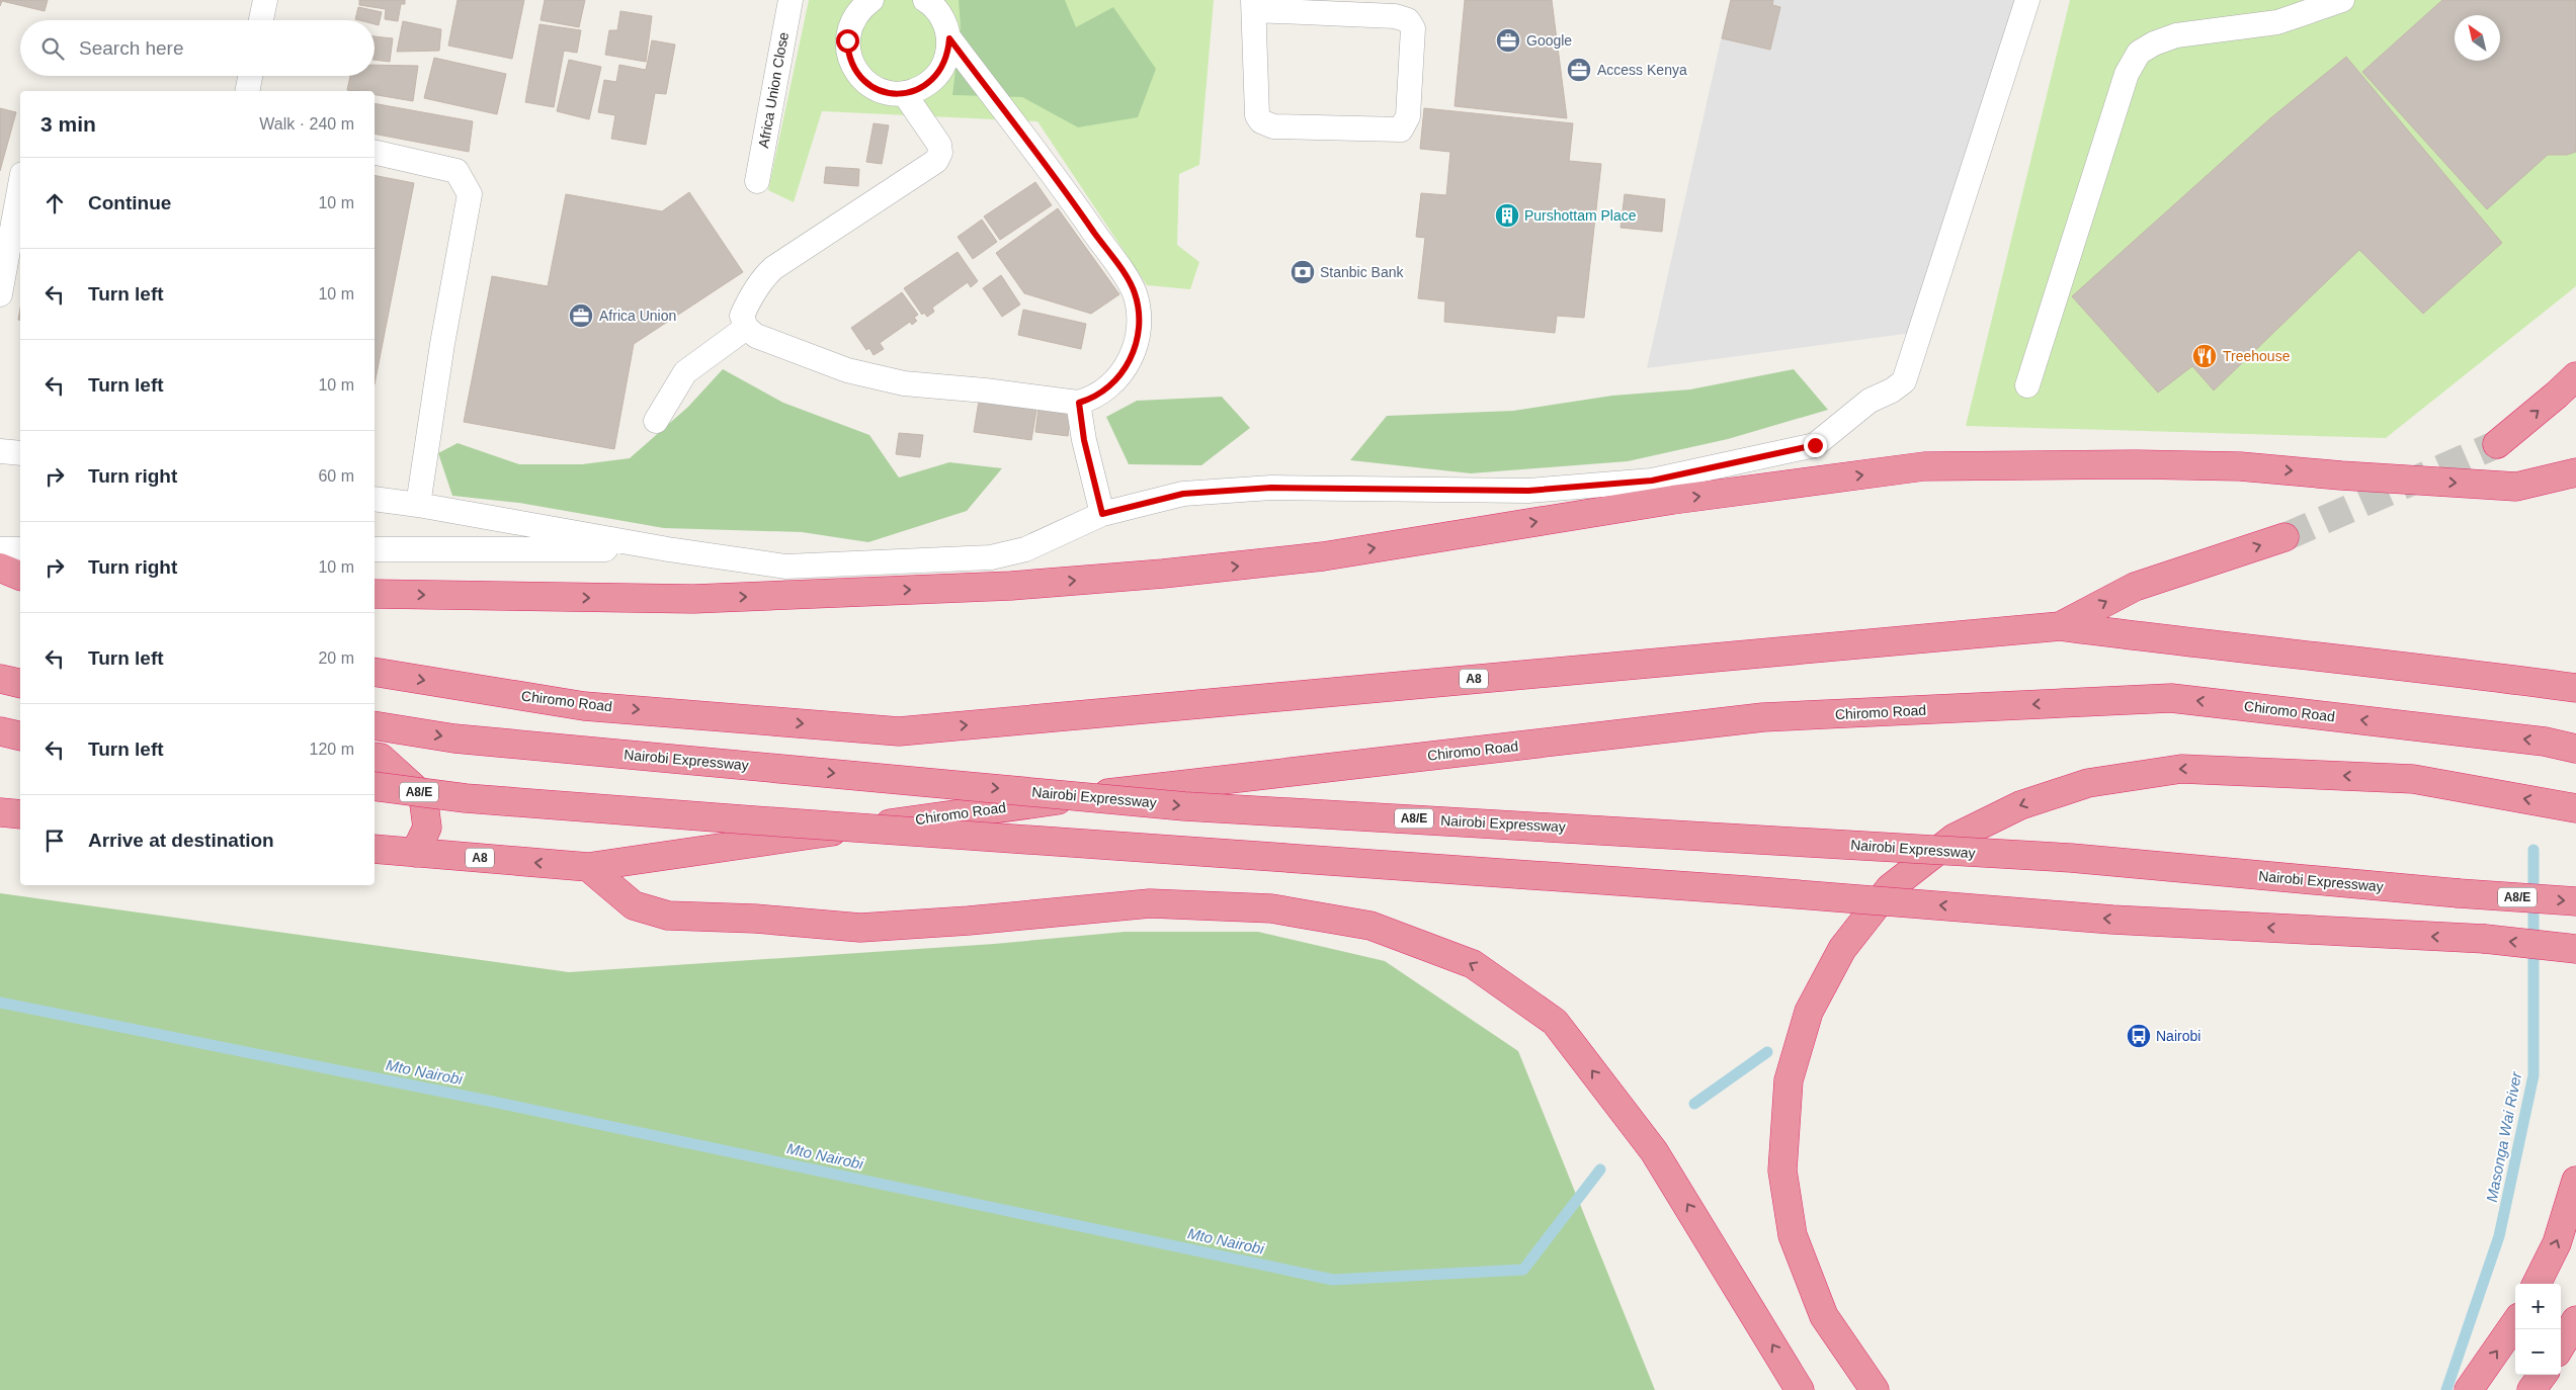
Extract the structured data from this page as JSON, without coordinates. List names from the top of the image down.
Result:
{
  "streets": {
    "highway": [
      "A8",
      "Chiromo Road",
      "Nairobi Expressway",
      "A8/E"
    ],
    "lane": ["Africa Union Close"]
  },
  "water": ["Mto Nairobi", "Masonga Wai River"],
  "places": {
    "office": ["Google", "Access Kenya", "Africa Union"],
    "building": ["Purshottam Place"],
    "bank": ["Stanbic Bank"],
    "restaurant": ["Treehouse"],
    "bus stop": ["Nairobi"]
  },
  "north": "top left",
  "page": {
    "search": "Search here",
    "heading": ["3 min", "Walk · 240 m"],
    "list": [
      ["Continue", "10 m"],
      ["Turn left", "10 m"],
      ["Turn left", "10 m"],
      ["Turn right", "60 m"],
      ["Turn right", "10 m"],
      ["Turn left", "20 m"],
      ["Turn left", "120 m"],
      "Arrive at destination"
    ],
    "map_buttons": ["+", "−"]
  }
}
